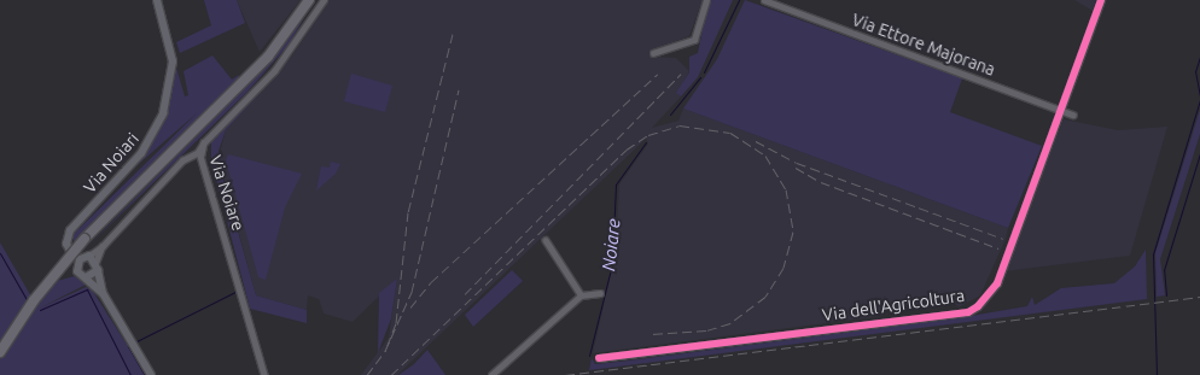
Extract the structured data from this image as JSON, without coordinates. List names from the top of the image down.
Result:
{
  "streets": {
    "street": [
      "Via Ettore Majorana",
      "Via Noiari",
      "Via Noiare",
      "Via dell'Agricoltura"
    ]
  },
  "crossings": [
    ["Via Ettore Majorana", "Via dell'Agricoltura"]
  ],
  "water": ["Noiare"]
}
